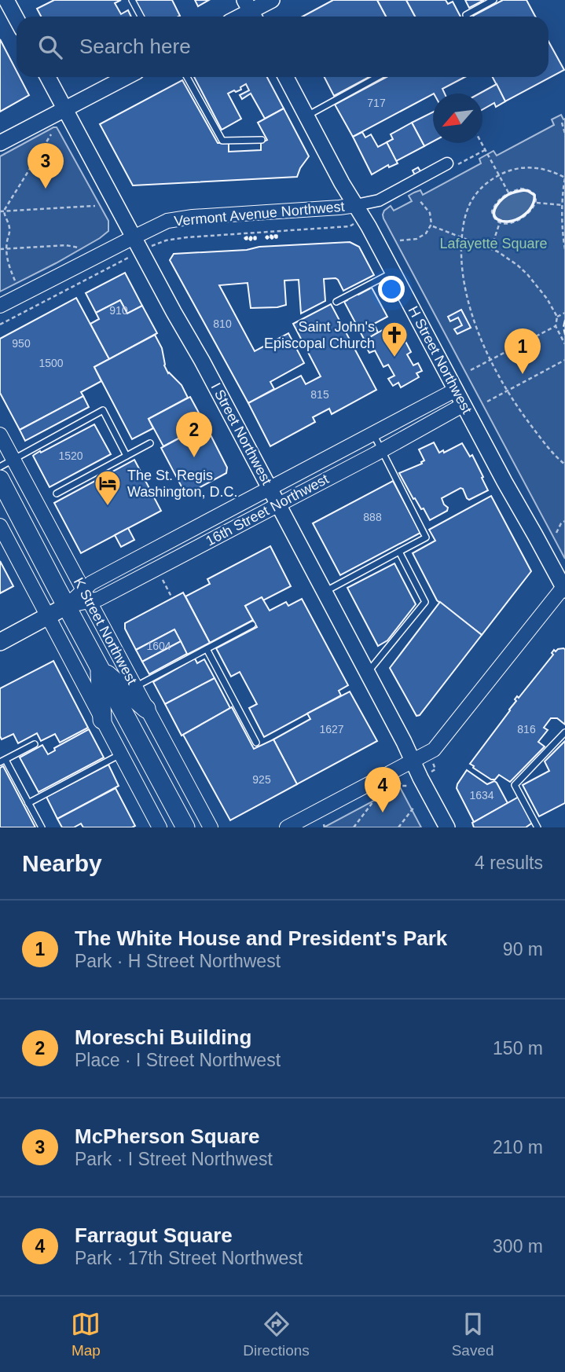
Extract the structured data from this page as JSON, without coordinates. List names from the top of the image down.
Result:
{
  "streets": {
    "highway": ["K Street Northwest"],
    "main road": ["H Street Northwest", "I Street Northwest", "16th Street Northwest"],
    "street": ["Vermont Avenue Northwest"]
  },
  "crossings": [
    ["Vermont Avenue Northwest", "H Street Northwest"],
    ["Vermont Avenue Northwest", "I Street Northwest"],
    ["H Street Northwest", "16th Street Northwest"],
    ["I Street Northwest", "16th Street Northwest"],
    ["16th Street Northwest", "K Street Northwest"]
  ],
  "parks": ["Lafayette Square"],
  "places": {
    "church": ["Saint John's Episcopal Church"],
    "hotel": ["The St. Regis Washington, D.C."]
  },
  "house_numbers": [
    "717",
    "910",
    "810",
    "950",
    "1500",
    "815",
    "1520",
    "888",
    "1604",
    "1627",
    "816",
    "925",
    "1634"
  ],
  "north": "bottom left",
  "page": {
    "search": "Search here",
    "pins": [
      "3",
      "1",
      "2",
      "4"
    ],
    "heading": ["Nearby", "4 results"],
    "list": [
      {
        "mark": "1",
        "name": "The White House and President's Park",
        "note": "Park · H Street Northwest",
        "value": "90 m"
      },
      {
        "mark": "2",
        "name": "Moreschi Building",
        "note": "Place · I Street Northwest",
        "value": "150 m"
      },
      {
        "mark": "3",
        "name": "McPherson Square",
        "note": "Park · I Street Northwest",
        "value": "210 m"
      },
      {
        "mark": "4",
        "name": "Farragut Square",
        "note": "Park · 17th Street Northwest",
        "value": "300 m"
      }
    ],
    "nav": ["Map", "Directions", "Saved"]
  }
}
